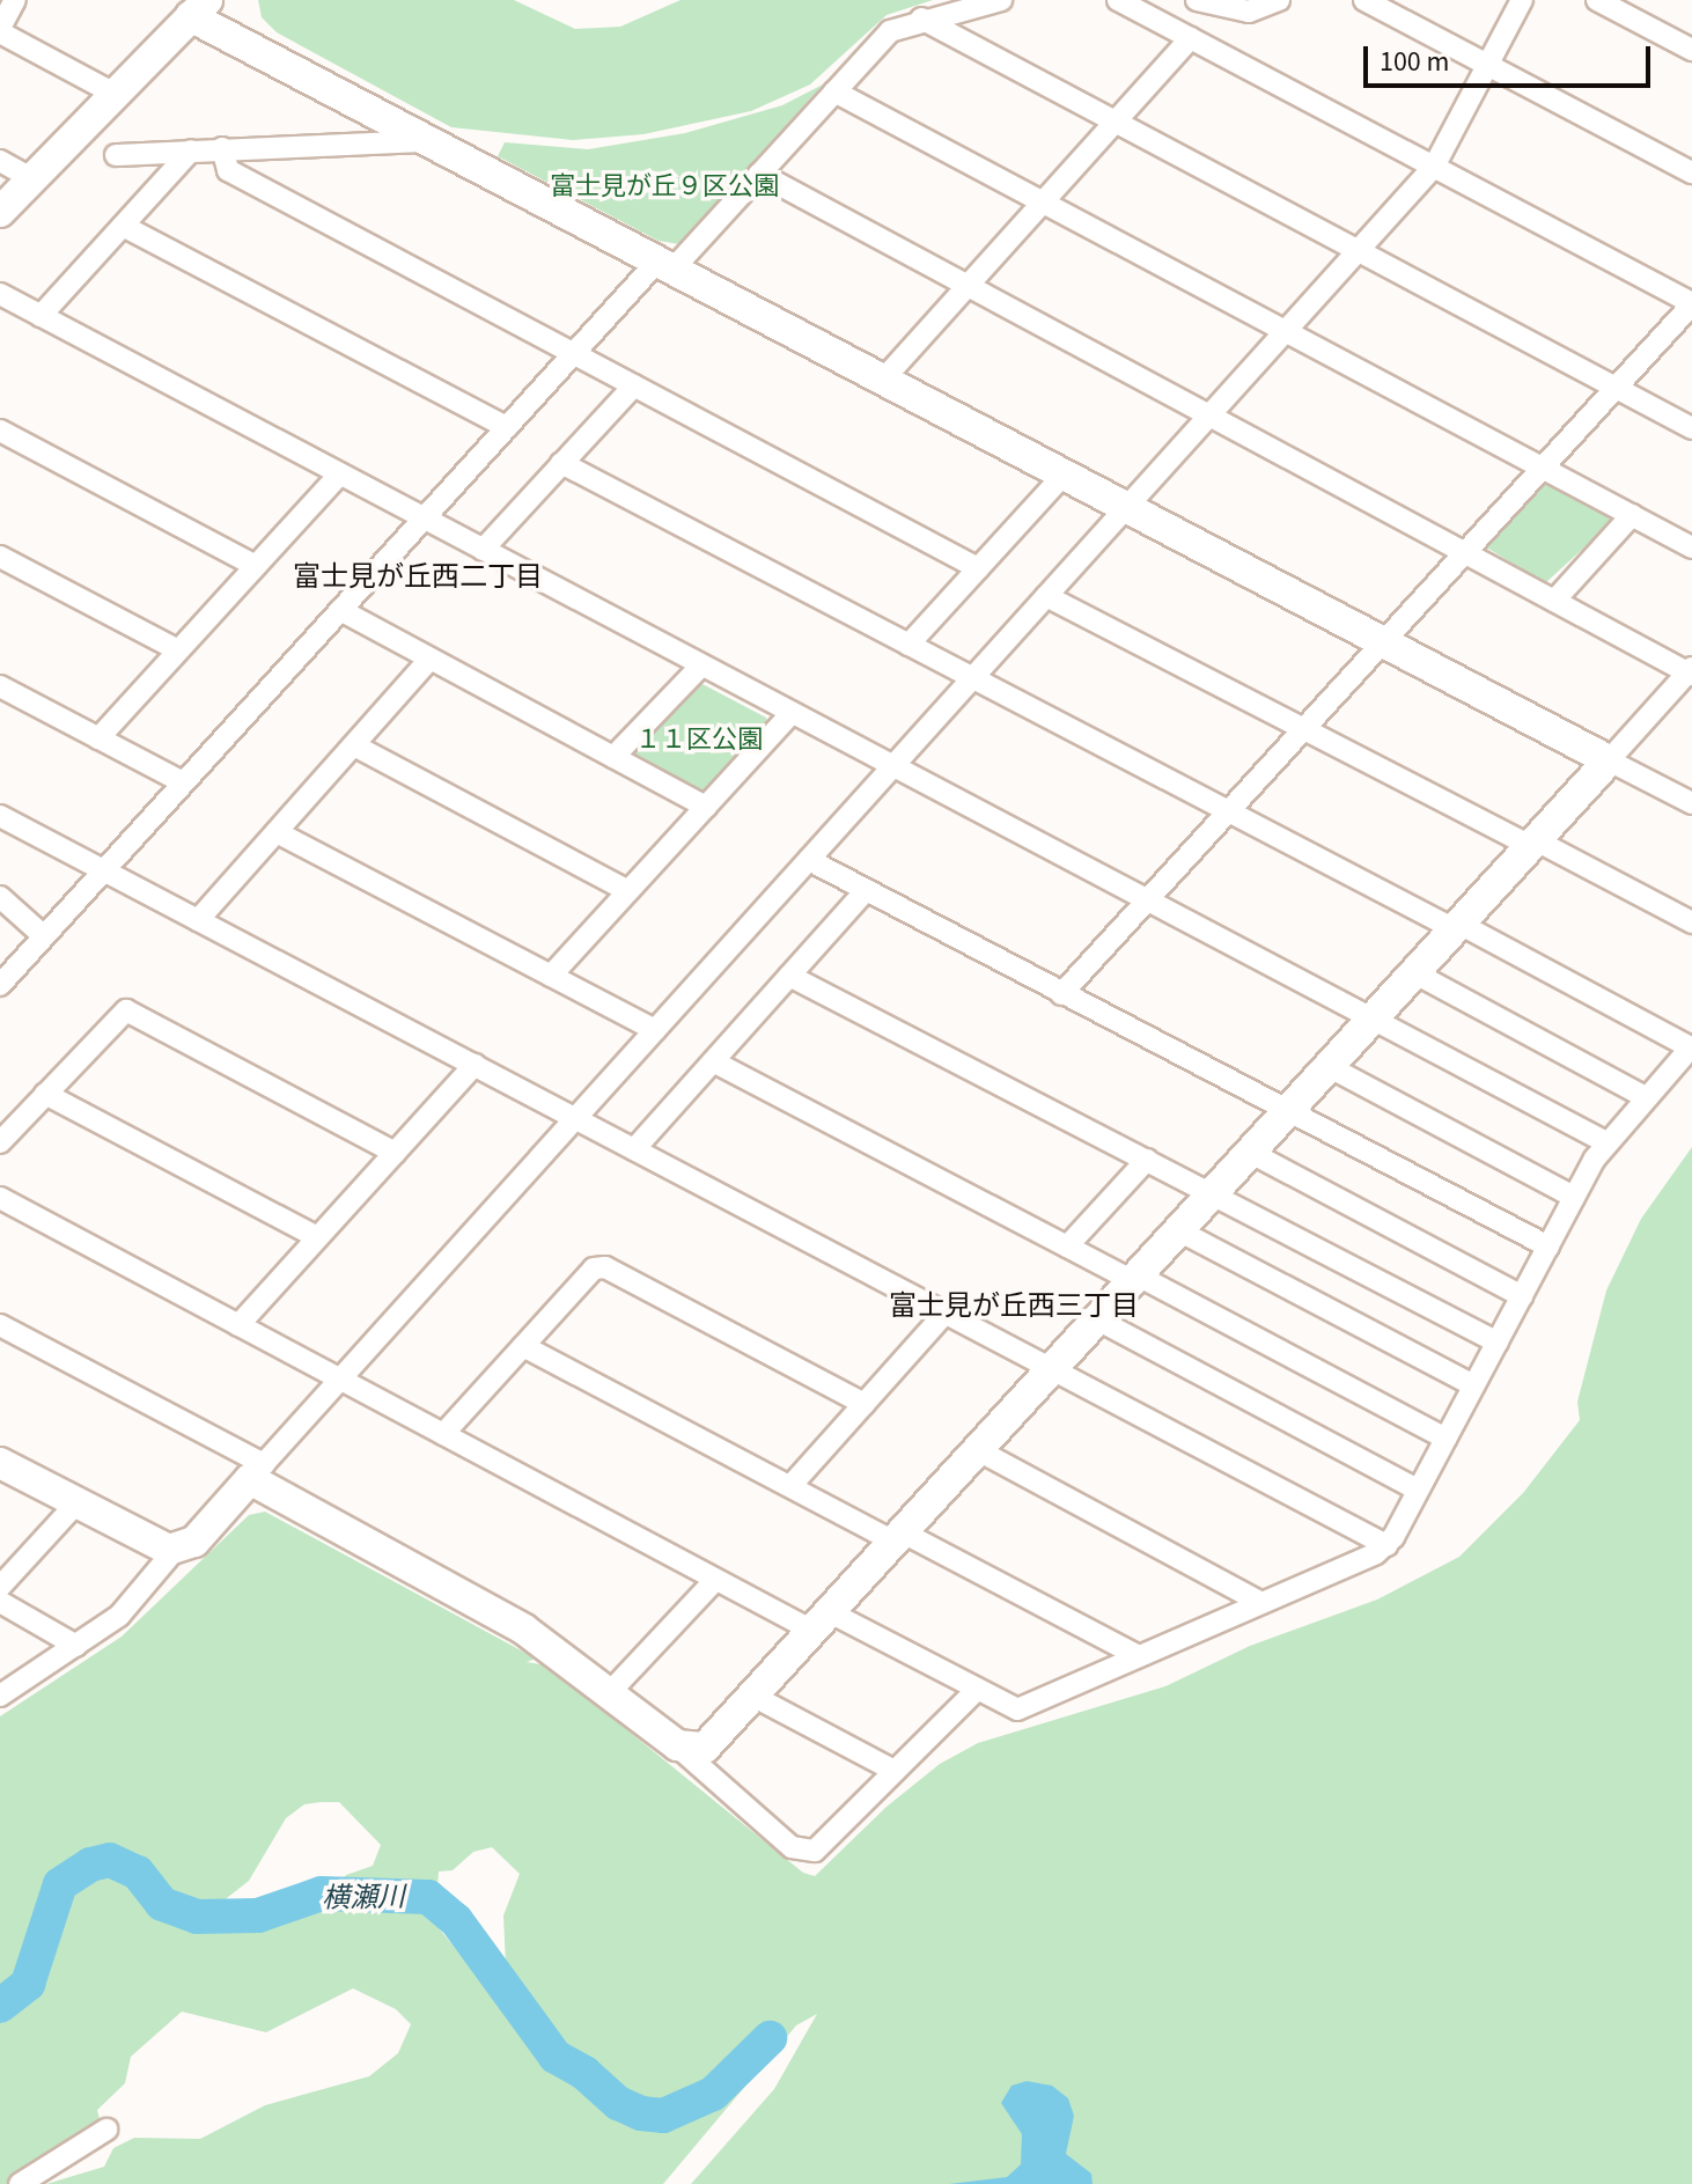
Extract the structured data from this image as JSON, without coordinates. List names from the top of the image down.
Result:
{
  "districts": ["富士見が丘西二丁目", "富士見が丘西三丁目"],
  "water": ["横瀬川"],
  "parks": ["富士見が丘９区公園", "１１区公園"],
  "scale_bar": "100 m"
}
